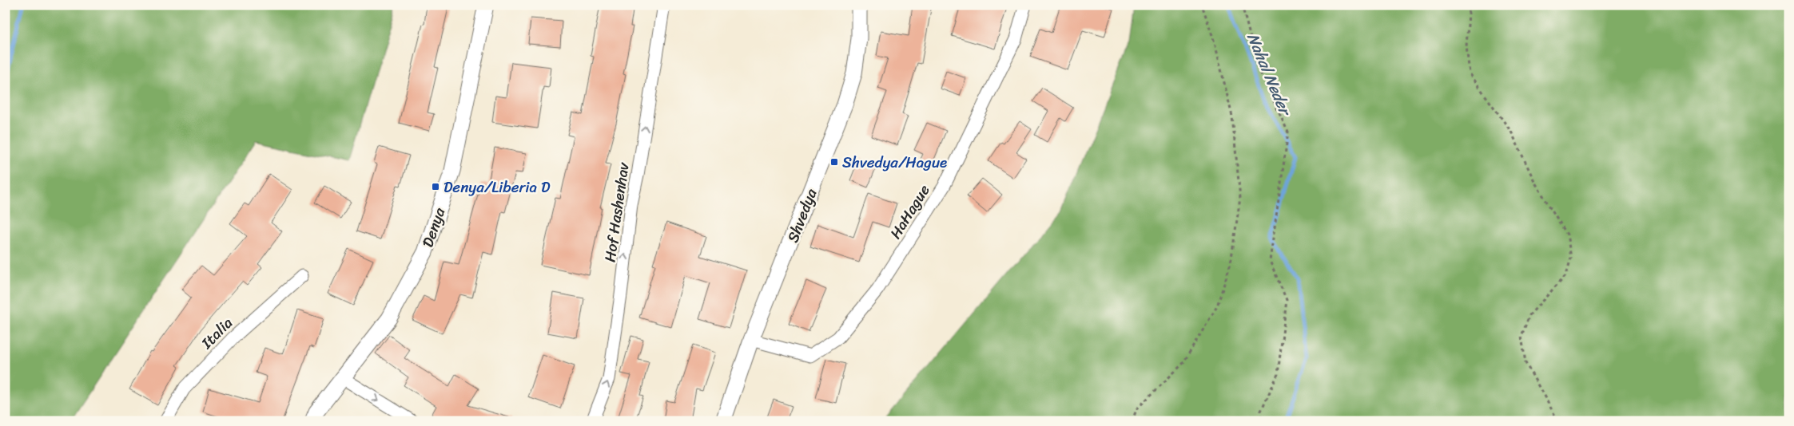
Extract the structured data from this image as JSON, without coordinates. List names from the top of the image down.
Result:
{
  "streets": {
    "street": [
      "HaHague",
      "Hof Hashenhav",
      "Shvedya",
      "Denya",
      "Italia"
    ]
  },
  "crossings": [
    ["HaHague", "Shvedya"]
  ],
  "one_way": ["Hof Hashenhav"],
  "water": ["Nahal Neder"],
  "places": {
    "transit": ["Shvedya/Hague", "Denya/Liberia D"]
  }
}
